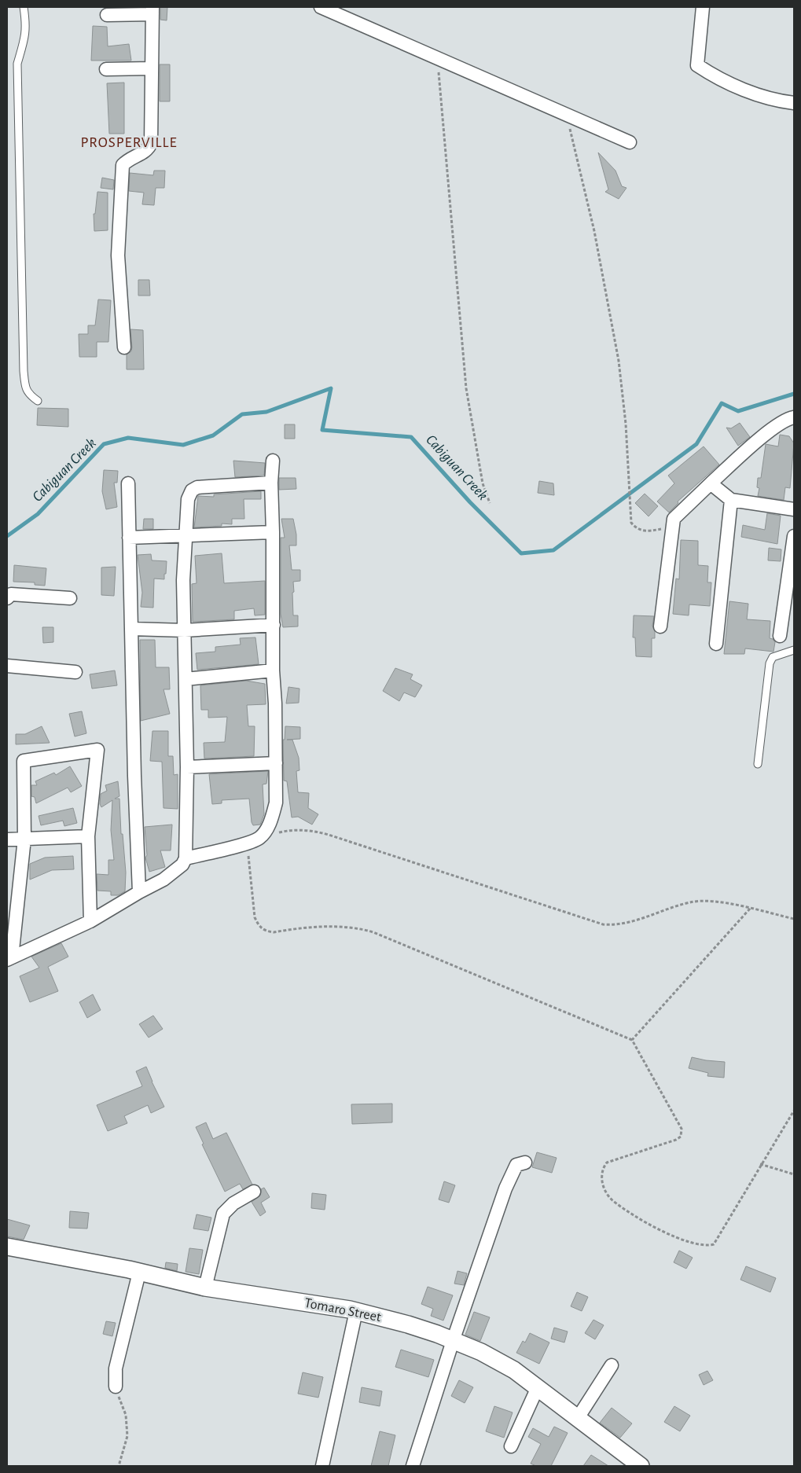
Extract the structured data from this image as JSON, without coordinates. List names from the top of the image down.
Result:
{
  "streets": {
    "street": ["Tomaro Street"]
  },
  "districts": ["PROSPERVILLE"],
  "water": ["Cabiguan Creek"]
}
